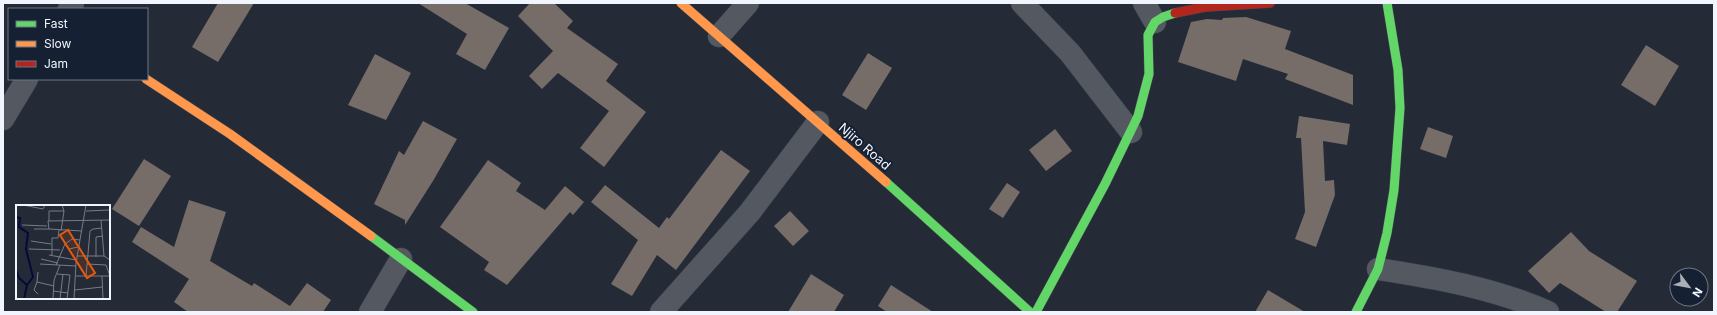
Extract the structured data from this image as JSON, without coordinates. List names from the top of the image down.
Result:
{
  "streets": {
    "street": ["Njiro Road"]
  },
  "legend": ["Fast", "Slow", "Jam"],
  "north": "bottom right"
}
